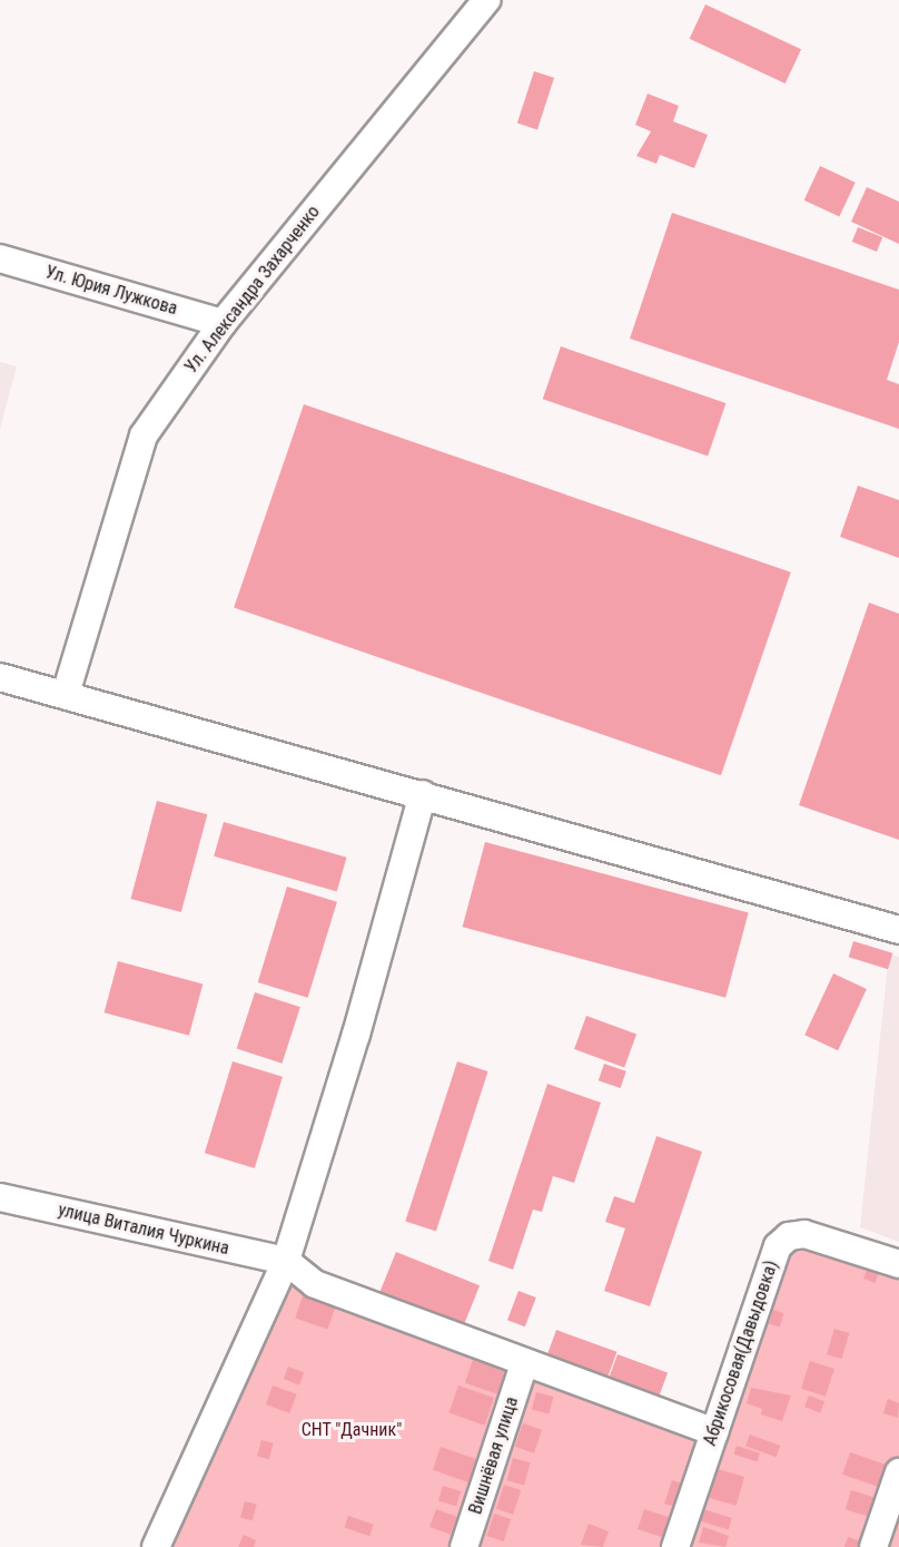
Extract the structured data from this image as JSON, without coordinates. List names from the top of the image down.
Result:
{
  "streets": {
    "street": [
      "Ул. Александра Захарченко",
      "Ул. Юрия Лужкова",
      "улица Виталия Чуркина",
      "Абрикосовая(Давыдовка)",
      "Вишнёвая улица"
    ]
  },
  "crossings": [
    ["Ул. Александра Захарченко", "Ул. Юрия Лужкова"]
  ],
  "parks": ["СНТ \"Дачник\""]
}
